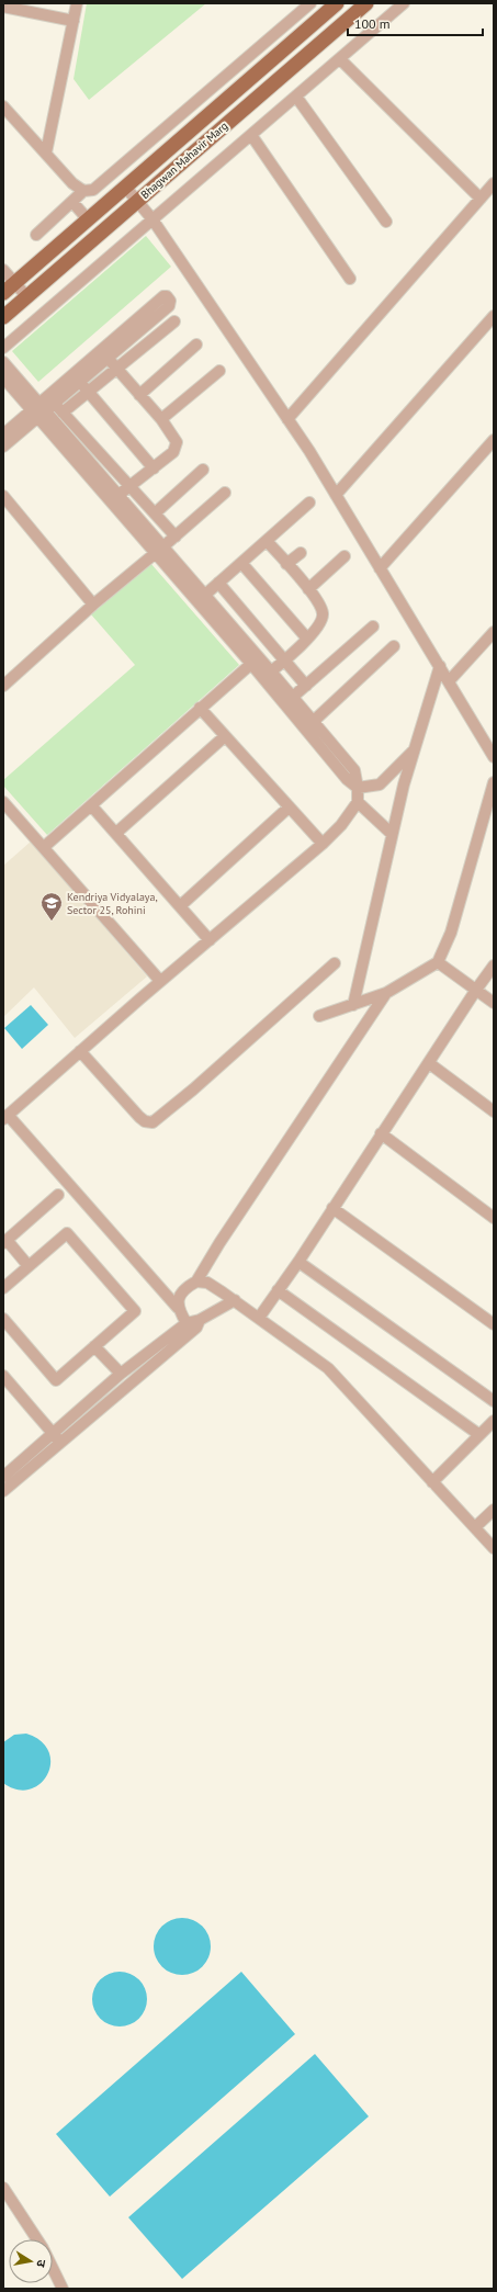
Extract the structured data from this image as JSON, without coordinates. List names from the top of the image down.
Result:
{
  "streets": {
    "main road": ["Bhagwan Mahavir Marg"]
  },
  "places": {
    "school or university": ["Kendriya Vidyalaya, Sector 25, Rohini"]
  },
  "scale_bar": "100 m",
  "north": "right"
}
